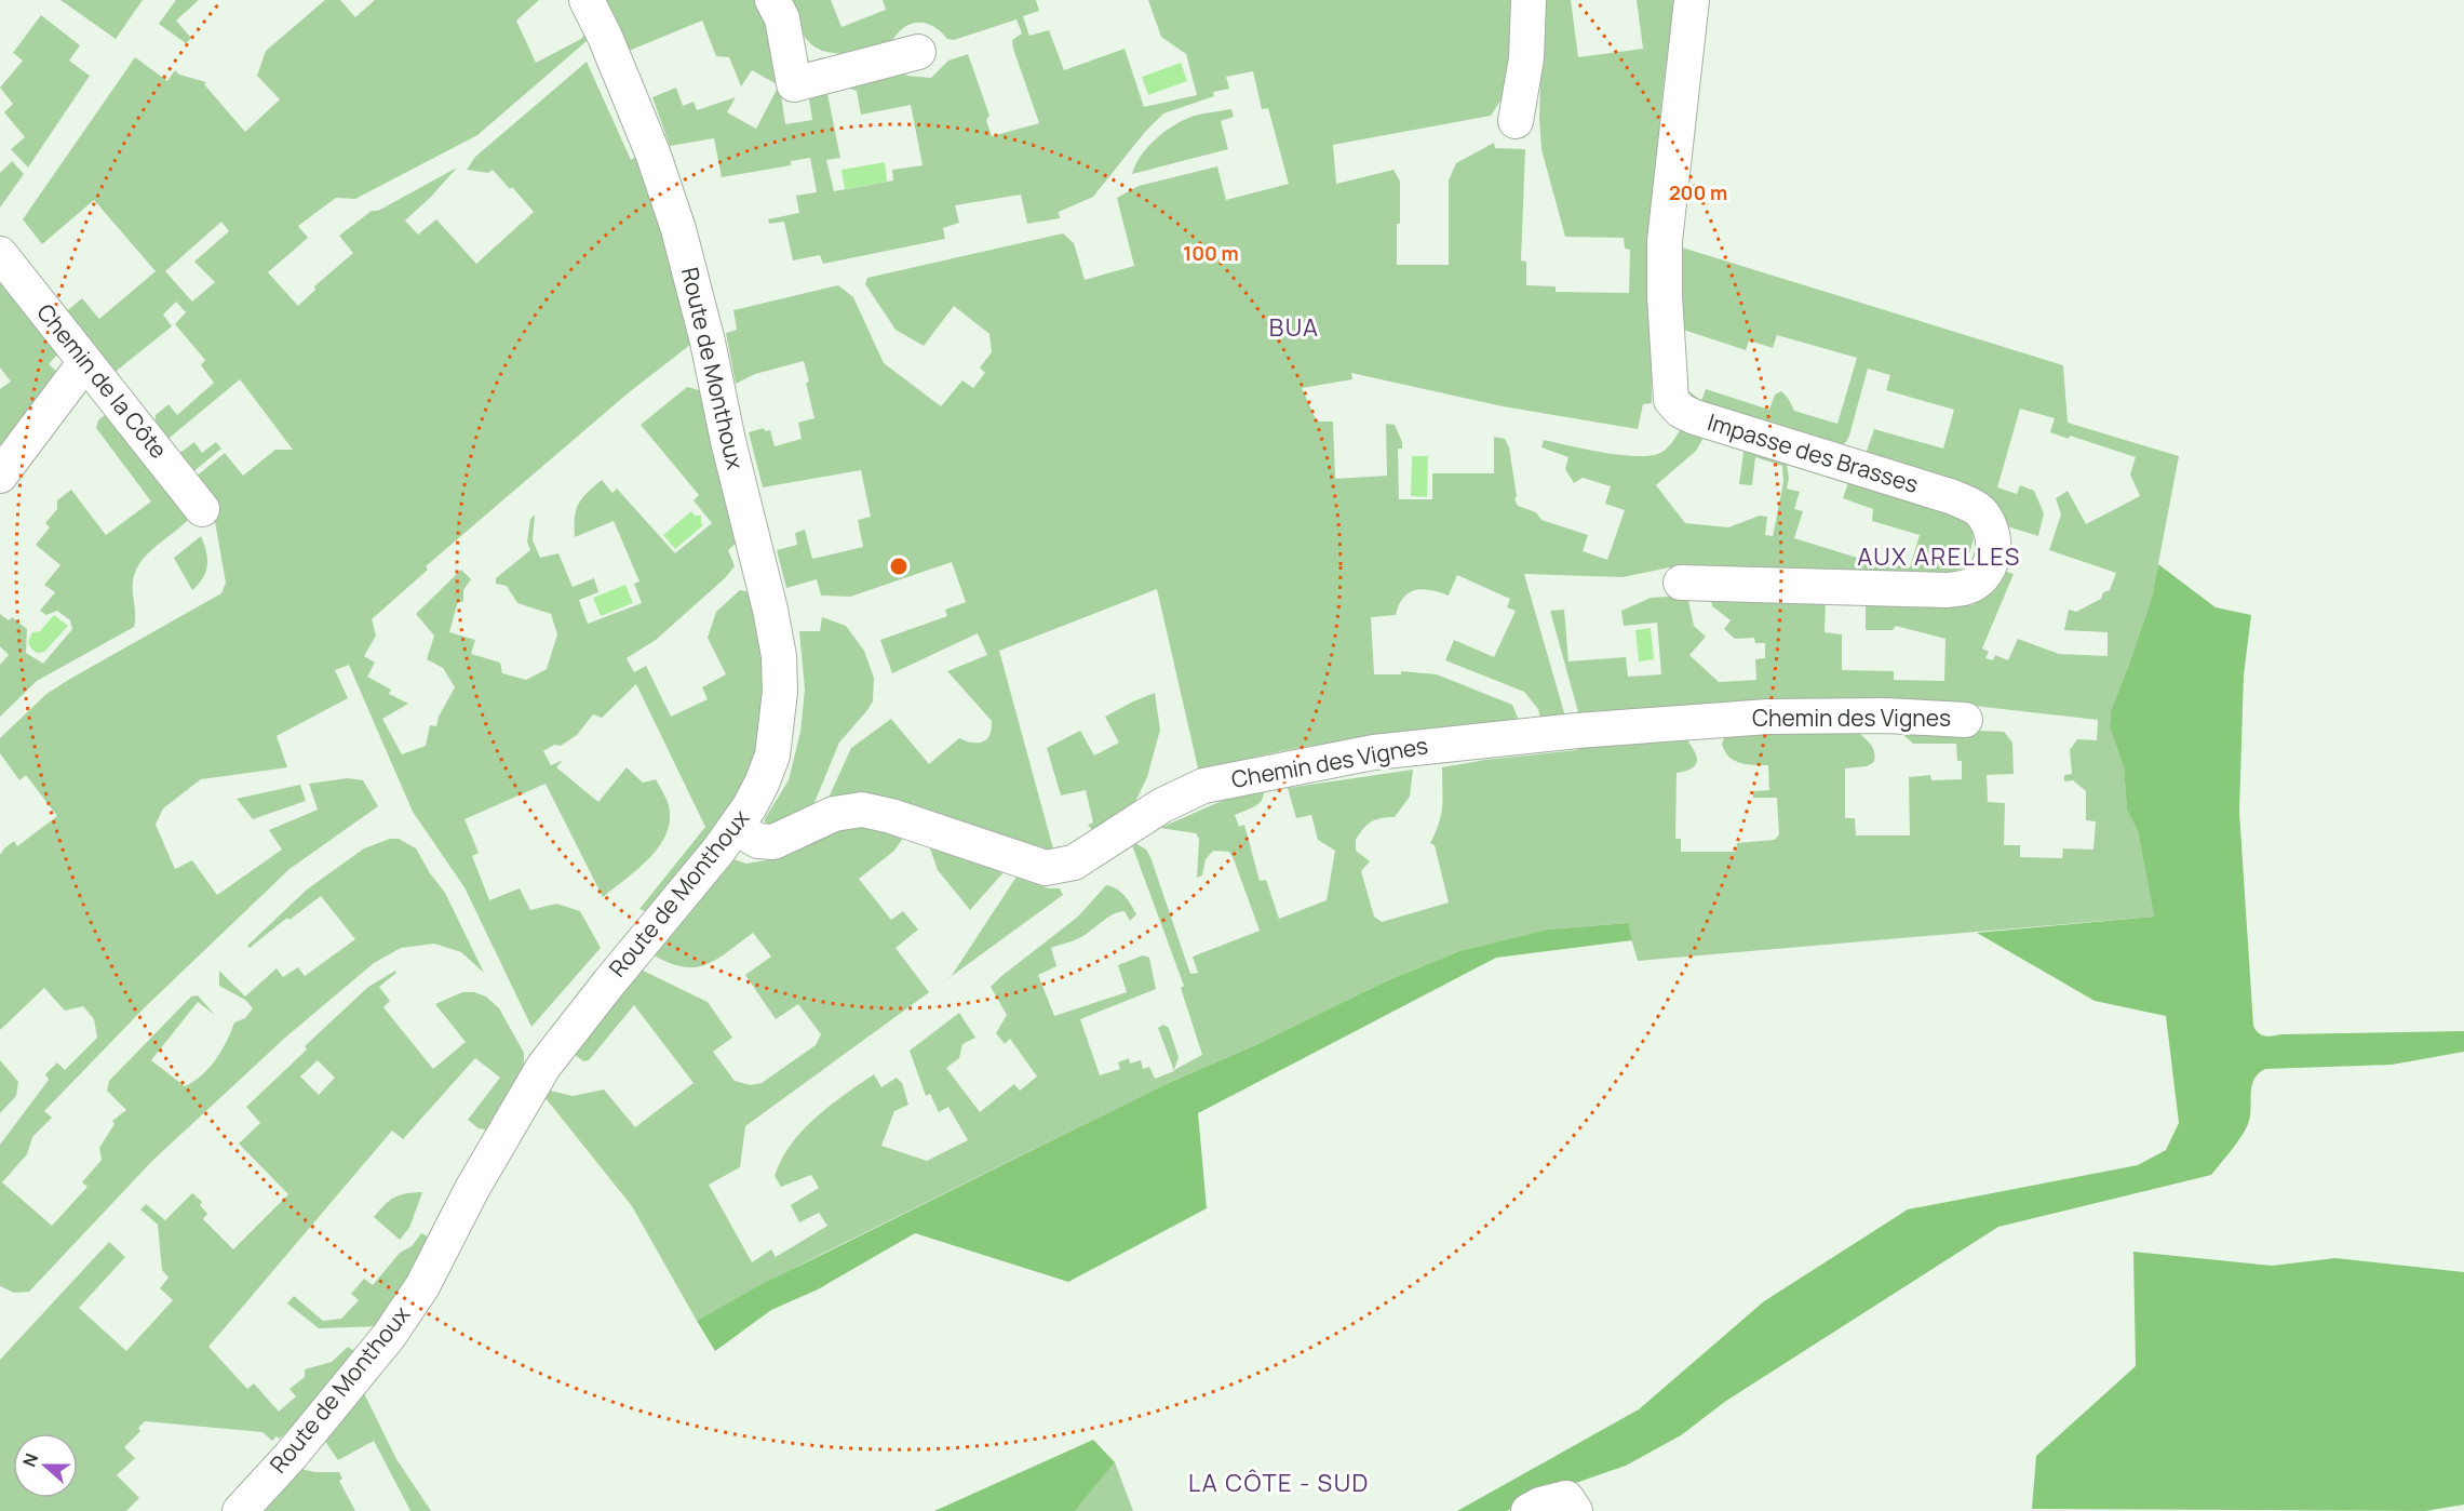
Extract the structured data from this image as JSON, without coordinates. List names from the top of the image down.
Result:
{
  "streets": {
    "street": [
      "Route de Monthoux",
      "Chemin de la Côte",
      "Impasse des Brasses",
      "Chemin des Vignes"
    ]
  },
  "crossings": [
    ["Route de Monthoux", "Chemin des Vignes"]
  ],
  "districts": ["BUA", "AUX ARELLES", "LA CÔTE - SUD"],
  "north": "left",
  "rings": ["200 m", "100 m"]
}
